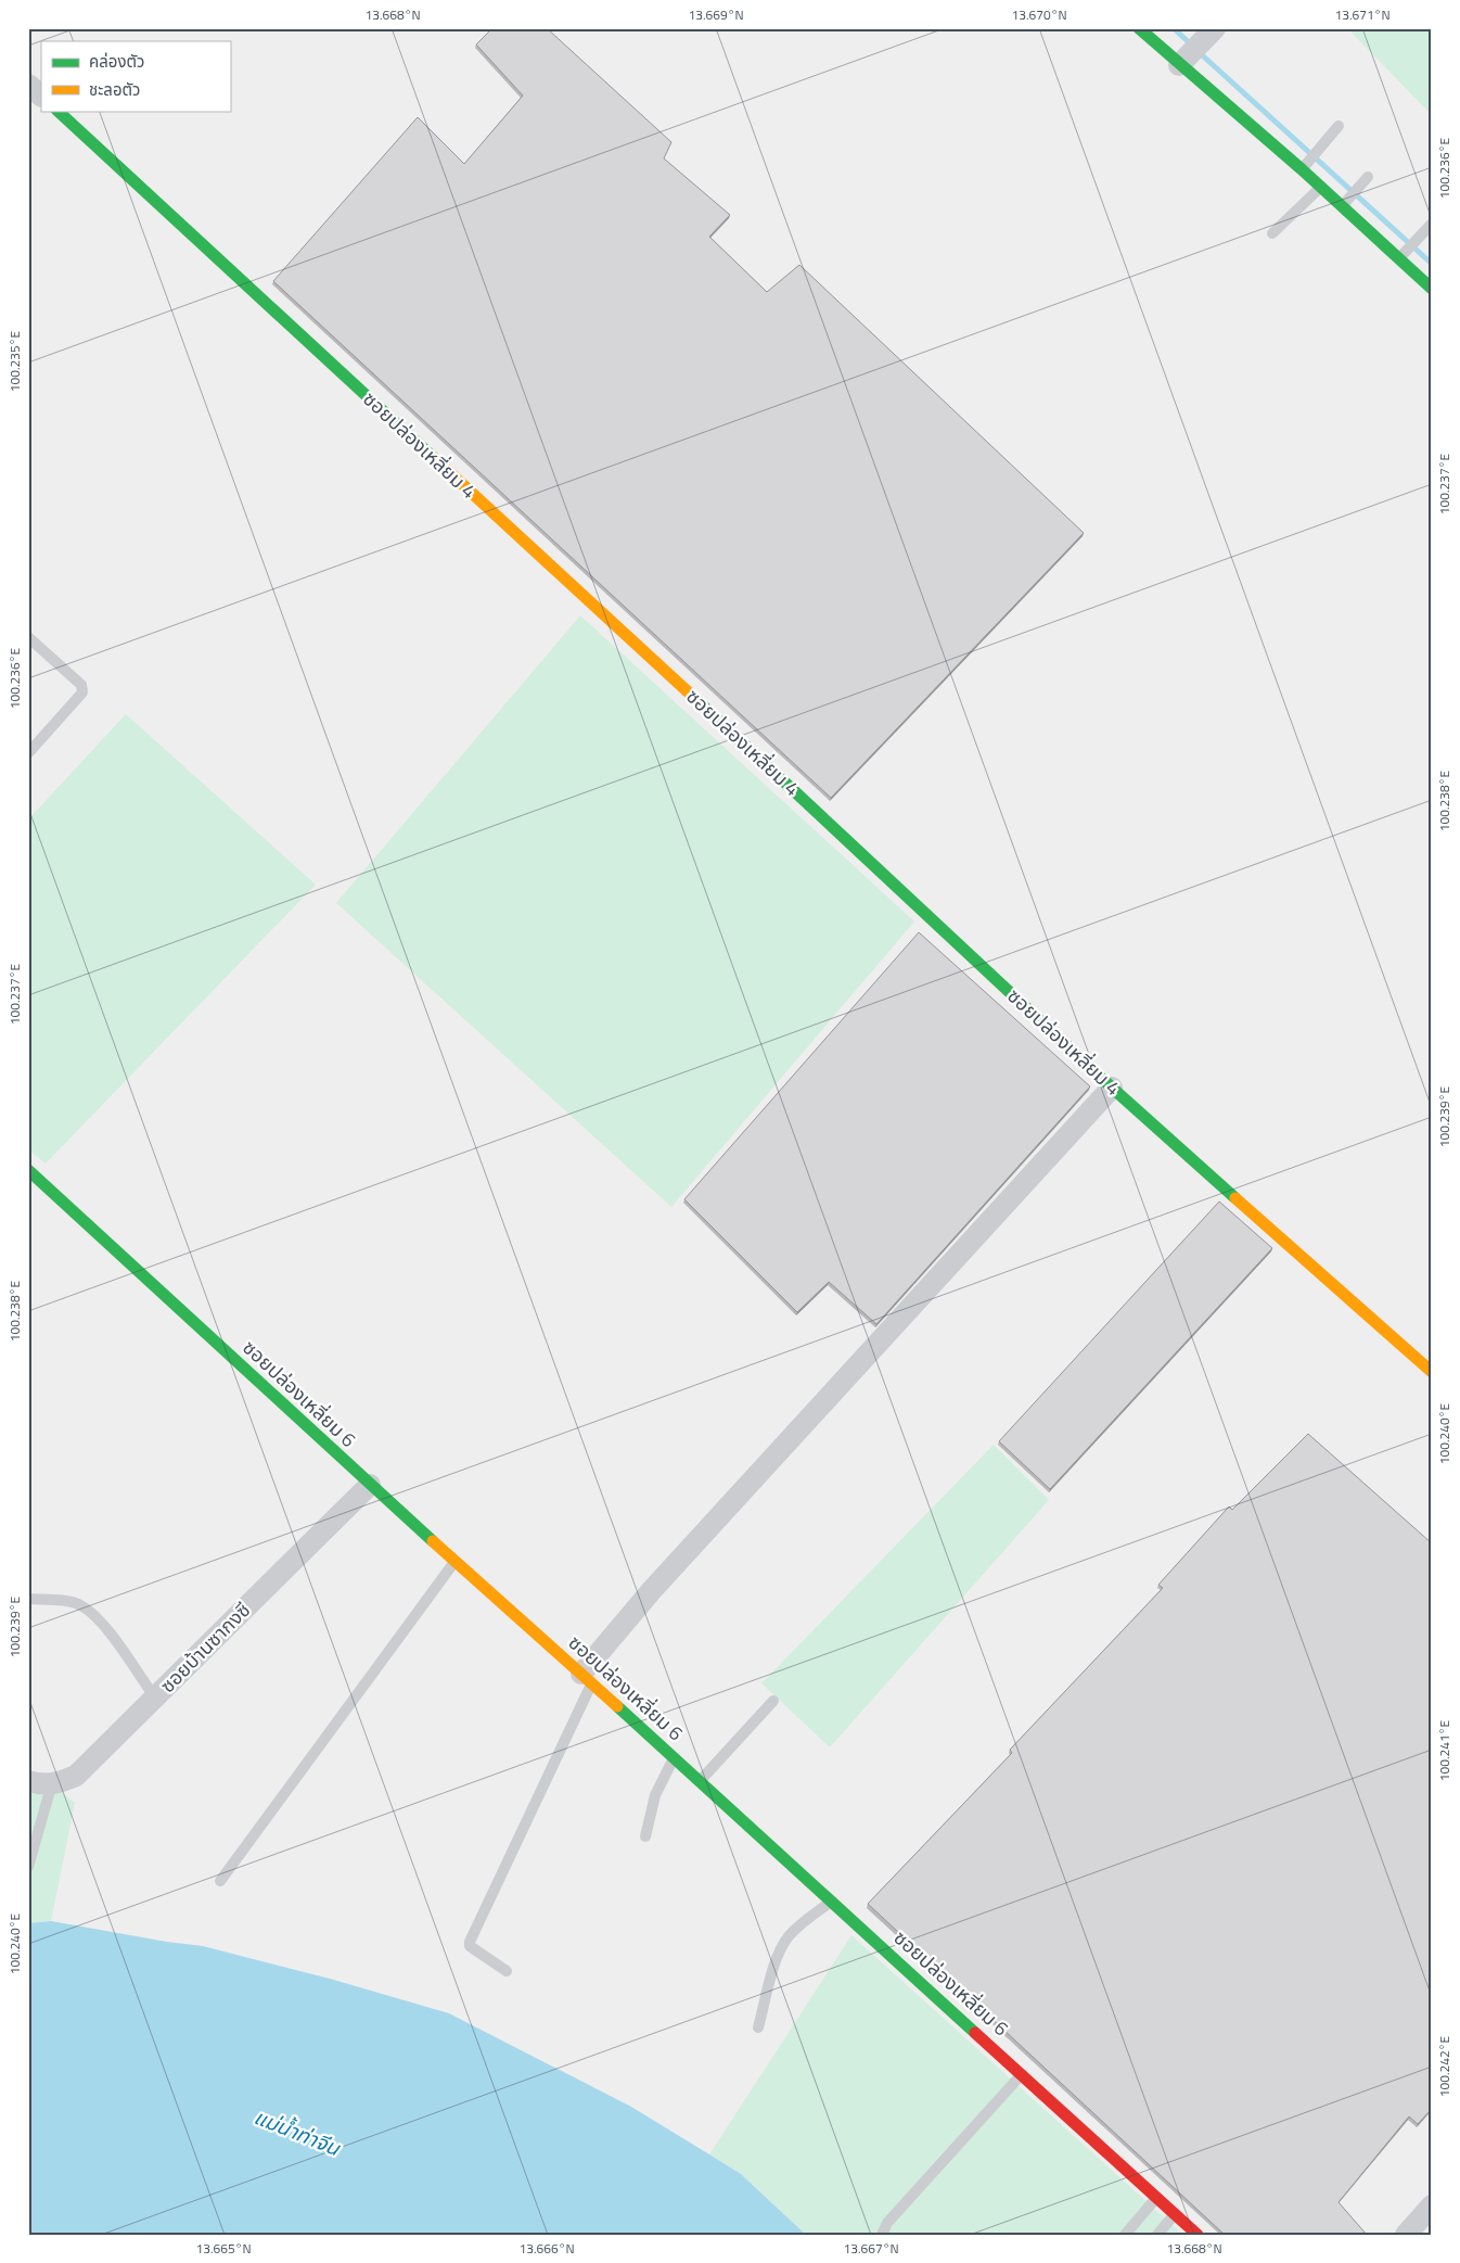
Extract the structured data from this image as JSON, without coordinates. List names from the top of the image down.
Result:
{
  "streets": {
    "street": ["ซอยปล่องเหลี่ยม 4", "ซอยปล่องเหลี่ยม 6", "ซอยบ้านซากงซี"]
  },
  "crossings": [
    ["ซอยปล่องเหลี่ยม 6", "ซอยบ้านซากงซี"]
  ],
  "water": ["แม่น้ำท่าจีน"],
  "legend": ["คล่องตัว", "ชะลอตัว"],
  "coordinates": [
    "13.668°N",
    "13.669°N",
    "13.670°N",
    "13.671°N",
    "100.236°E",
    "100.235°E",
    "100.237°E",
    "100.238°E",
    "100.239°E",
    "100.240°E",
    "100.241°E",
    "100.242°E",
    "13.665°N",
    "13.666°N",
    "13.667°N"
  ]
}
